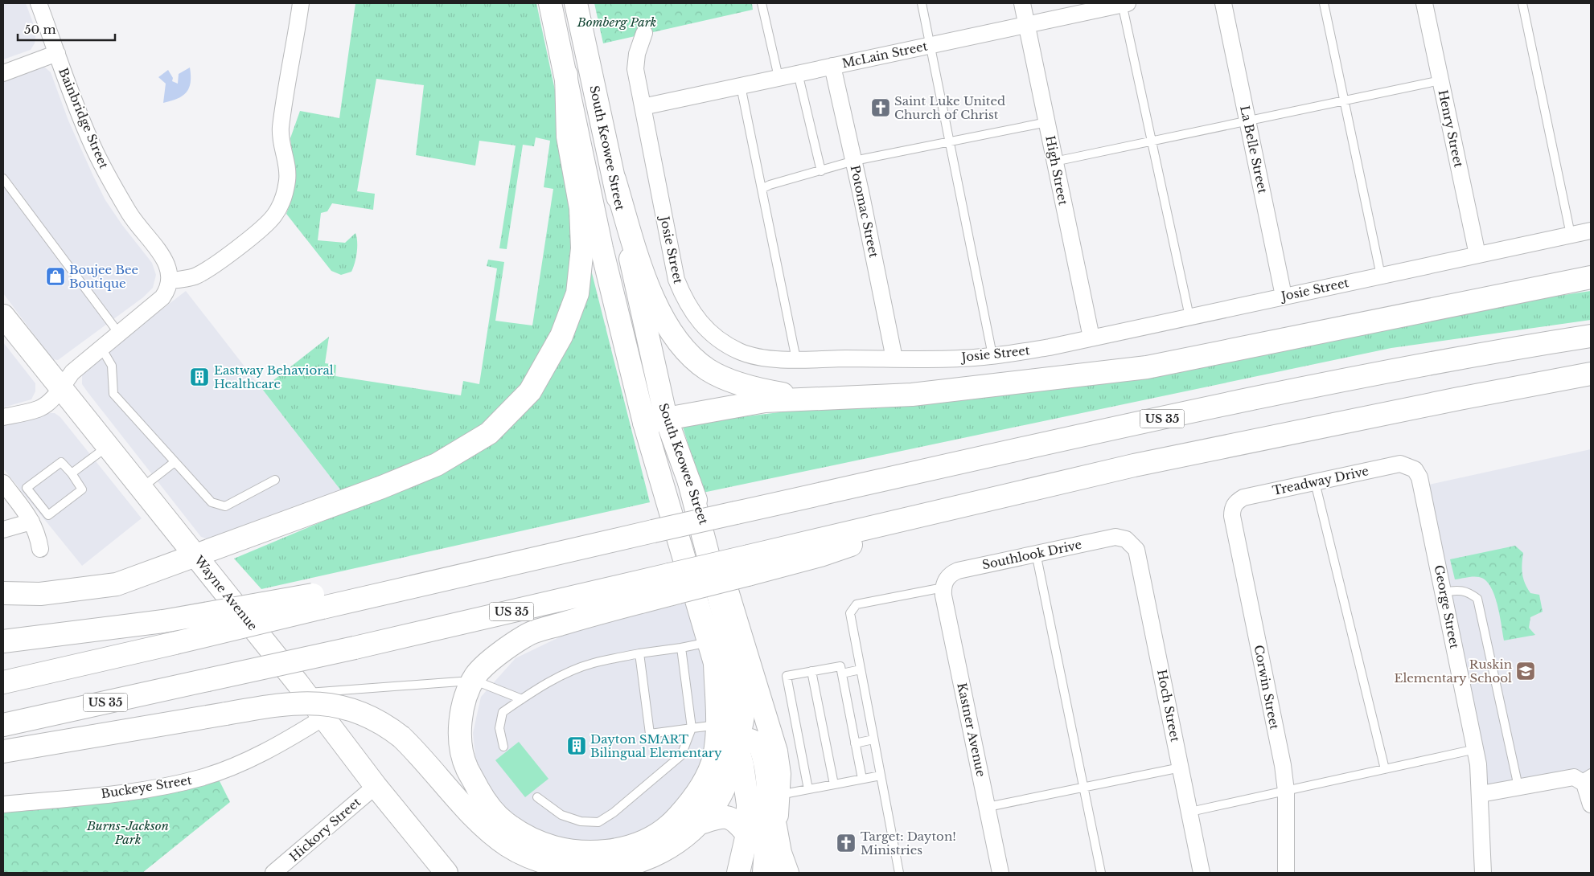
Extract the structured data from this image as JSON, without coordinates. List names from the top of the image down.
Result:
{
  "streets": {
    "main road": ["South Keowee Street", "US 35", "Wayne Avenue"],
    "street": [
      "McLain Street",
      "Bainbridge Street",
      "Henry Street",
      "La Belle Street",
      "High Street",
      "Potomac Street",
      "Josie Street",
      "Treadway Drive",
      "Southlook Drive",
      "George Street",
      "Corwin Street",
      "Hoch Street",
      "Kastner Avenue",
      "Buckeye Street",
      "Hickory Street"
    ]
  },
  "crossings": [
    ["McLain Street", "High Street"],
    ["McLain Street", "Potomac Street"],
    ["McLain Street", "Josie Street"],
    ["Henry Street", "Josie Street"],
    ["La Belle Street", "Josie Street"],
    ["High Street", "Josie Street"],
    ["Potomac Street", "Josie Street"],
    ["Treadway Drive", "George Street"],
    ["Treadway Drive", "Corwin Street"],
    ["Southlook Drive", "Hoch Street"],
    ["Southlook Drive", "Kastner Avenue"],
    ["Wayne Avenue", "Buckeye Street"],
    ["Wayne Avenue", "Hickory Street"]
  ],
  "parks": ["Bomberg Park", "Burns-Jackson Park"],
  "places": {
    "church": ["Saint Luke United Church of Christ", "Target: Dayton! Ministries"],
    "shop": ["Boujee Bee Boutique"],
    "building": ["Eastway Behavioral Healthcare", "Dayton SMART Bilingual Elementary"],
    "school or university": ["Ruskin Elementary School"]
  },
  "scale_bar": "50 m"
}
